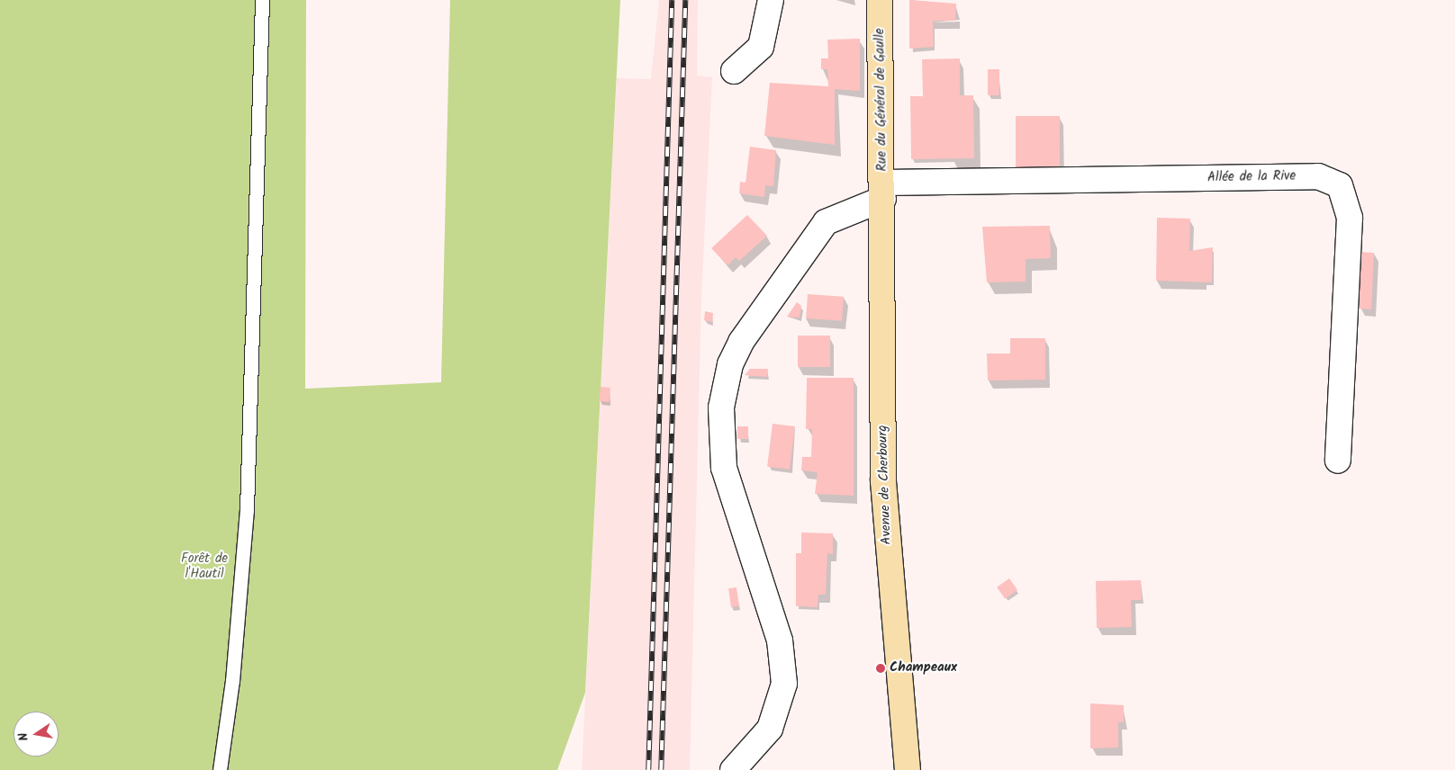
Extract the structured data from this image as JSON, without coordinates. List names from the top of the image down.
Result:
{
  "streets": {
    "main road": ["Rue du Général de Gaulle", "Avenue de Cherbourg"],
    "street": ["Allée de la Rive"]
  },
  "crossings": [
    ["Rue du Général de Gaulle", "Allée de la Rive"],
    ["Rue du Général de Gaulle", "Avenue de Cherbourg"],
    ["Allée de la Rive", "Avenue de Cherbourg"]
  ],
  "parks": ["Forêt de l'Hautil"],
  "places": ["Champeaux"],
  "north": "left"
}
